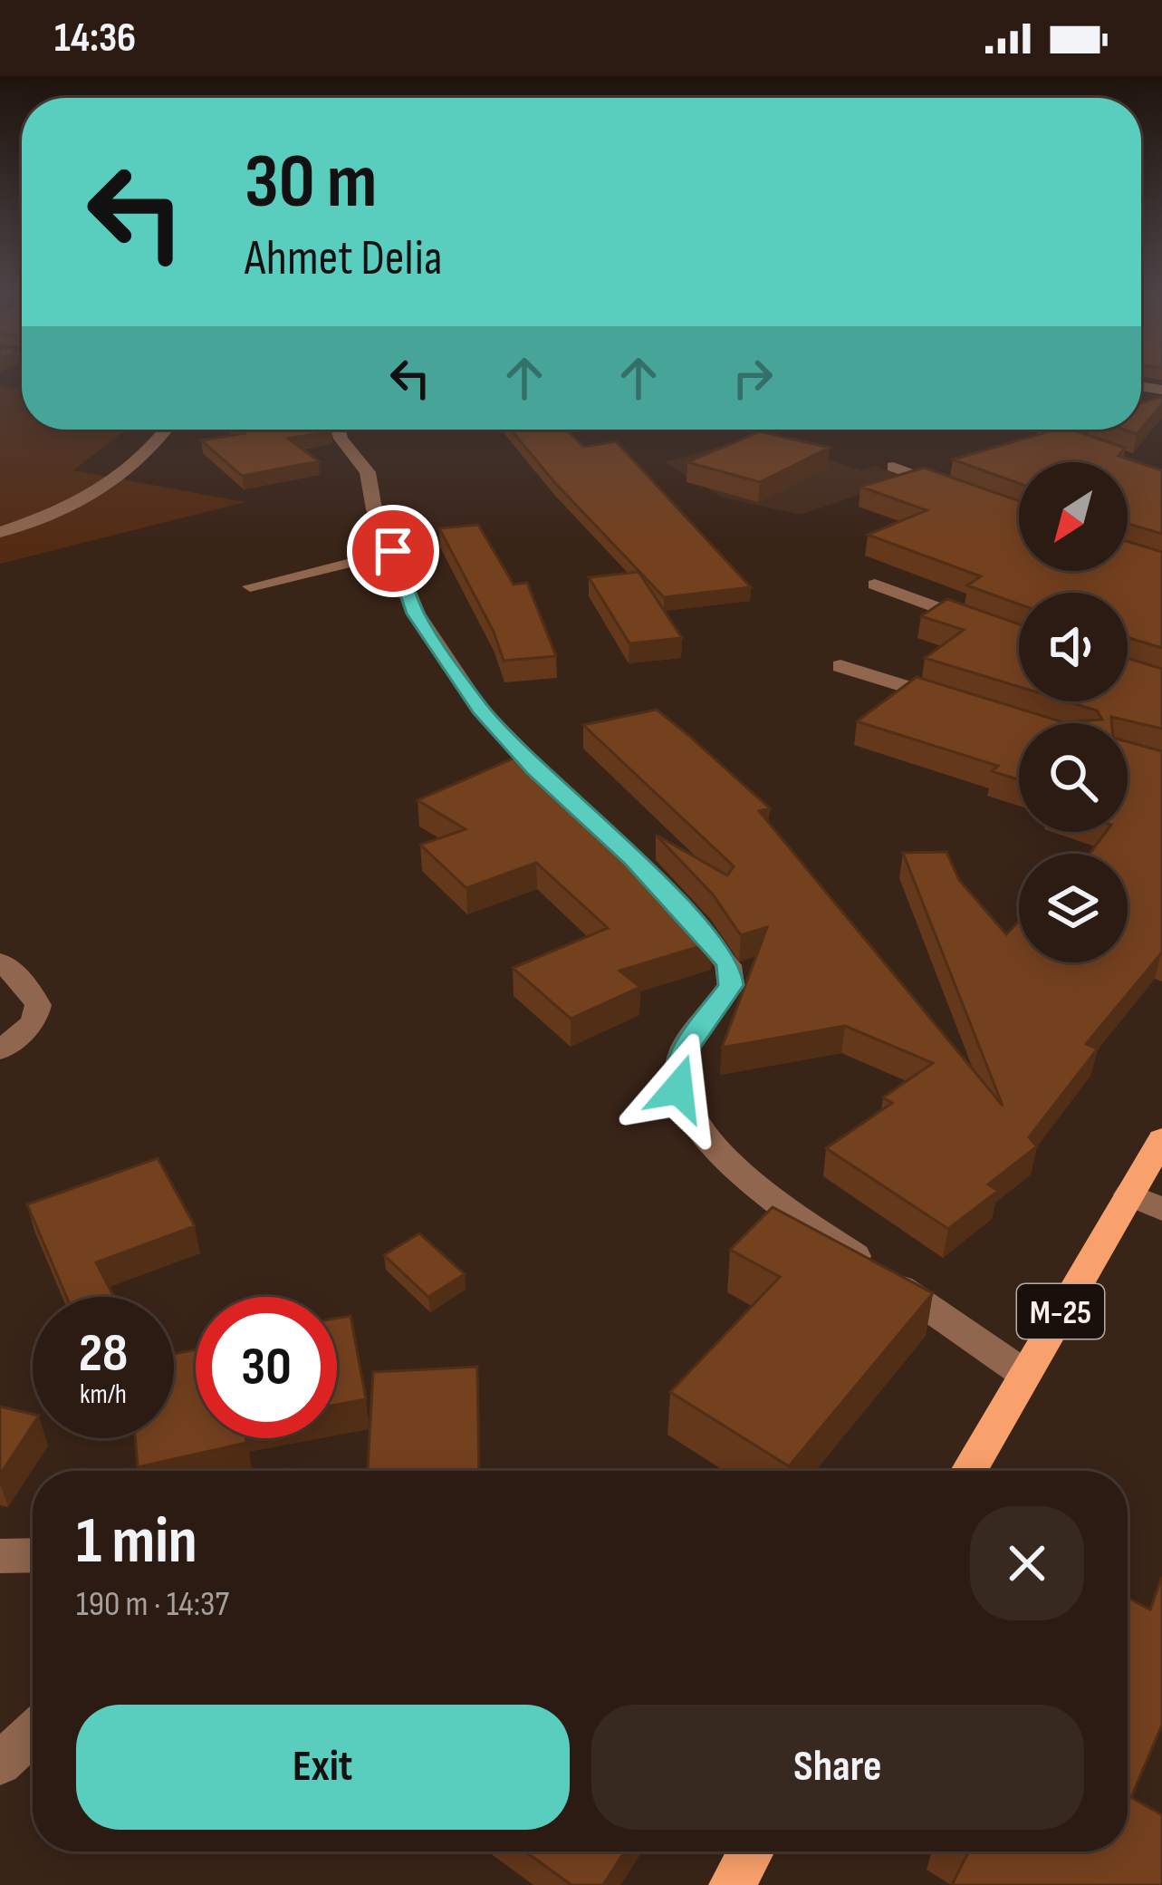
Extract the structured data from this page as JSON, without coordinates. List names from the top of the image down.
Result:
{
  "streets": {
    "main road": ["M-25"]
  },
  "north": "bottom left",
  "page": {
    "status": "14:36",
    "turn": ["30 m", "Ahmet Delia"],
    "speed": "28 km/h",
    "limit": "30",
    "heading": ["1 min", "190 m · 14:37"],
    "buttons": ["Exit", "Share"]
  }
}
